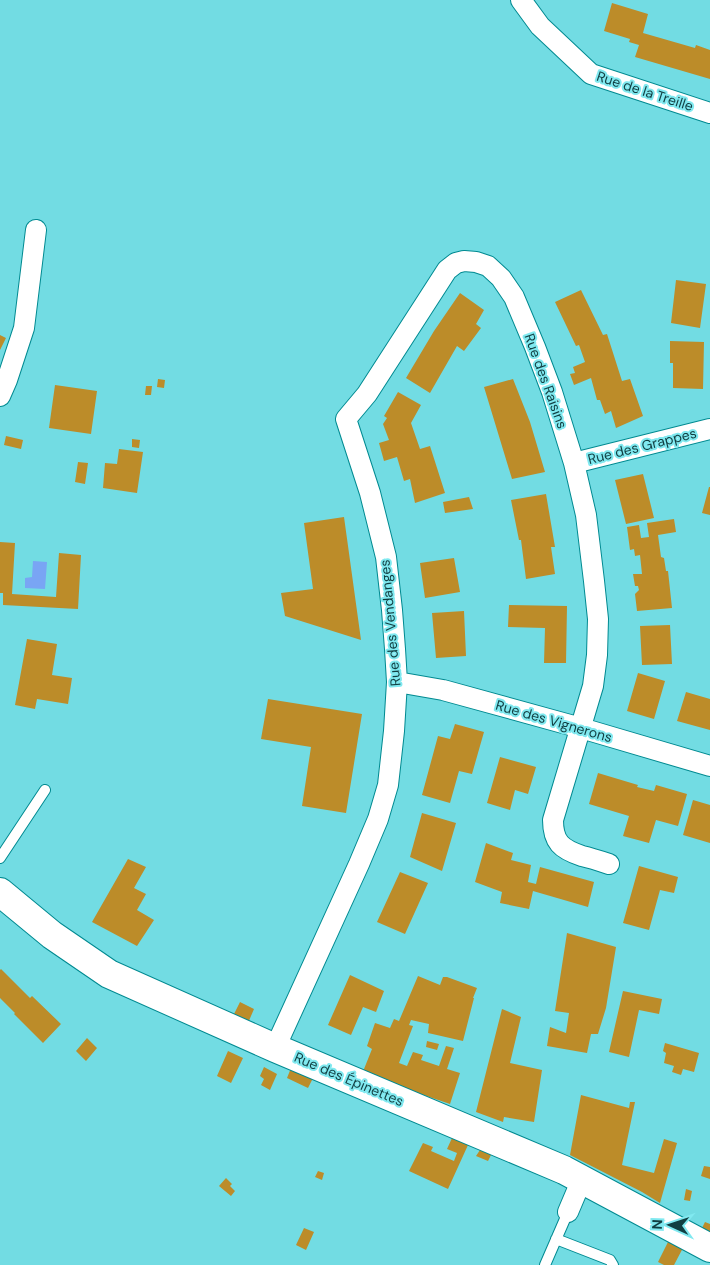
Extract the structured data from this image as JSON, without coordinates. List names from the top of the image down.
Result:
{
  "streets": {
    "street": [
      "Rue de la Treille",
      "Rue des Raisins",
      "Rue des Grappes",
      "Rue des Vendanges",
      "Rue des Vignerons",
      "Rue des Épinettes"
    ]
  },
  "crossings": [
    ["Rue des Raisins", "Rue des Grappes"],
    ["Rue des Raisins", "Rue des Vendanges"],
    ["Rue des Raisins", "Rue des Vignerons"],
    ["Rue des Vendanges", "Rue des Vignerons"],
    ["Rue des Vendanges", "Rue des Épinettes"]
  ],
  "north": "left"
}
